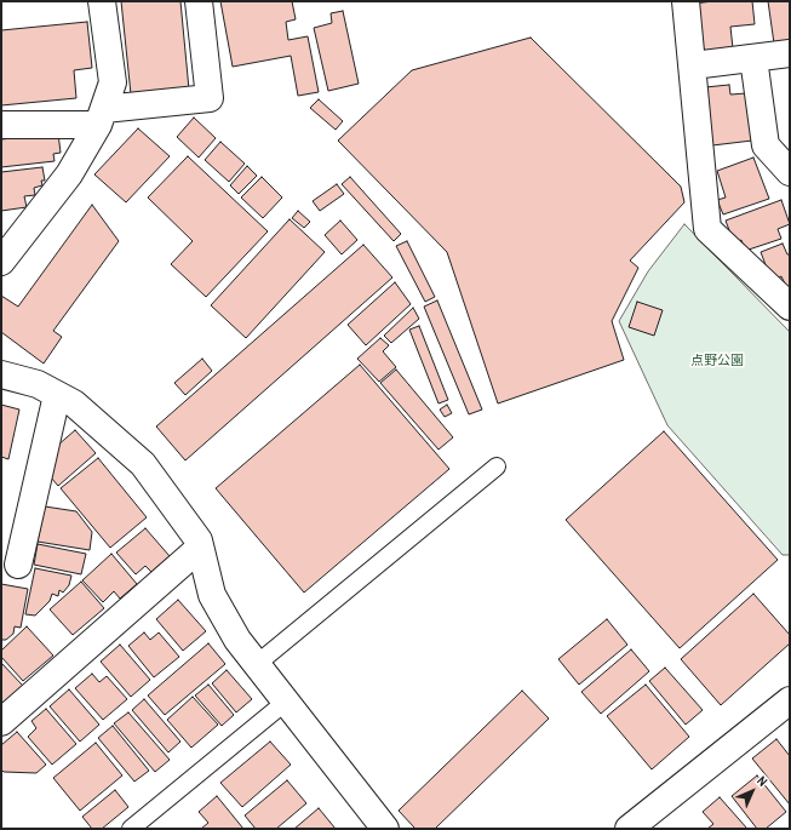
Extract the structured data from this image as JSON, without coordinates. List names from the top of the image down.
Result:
{
  "parks": ["点野公園"],
  "north": "top right"
}
